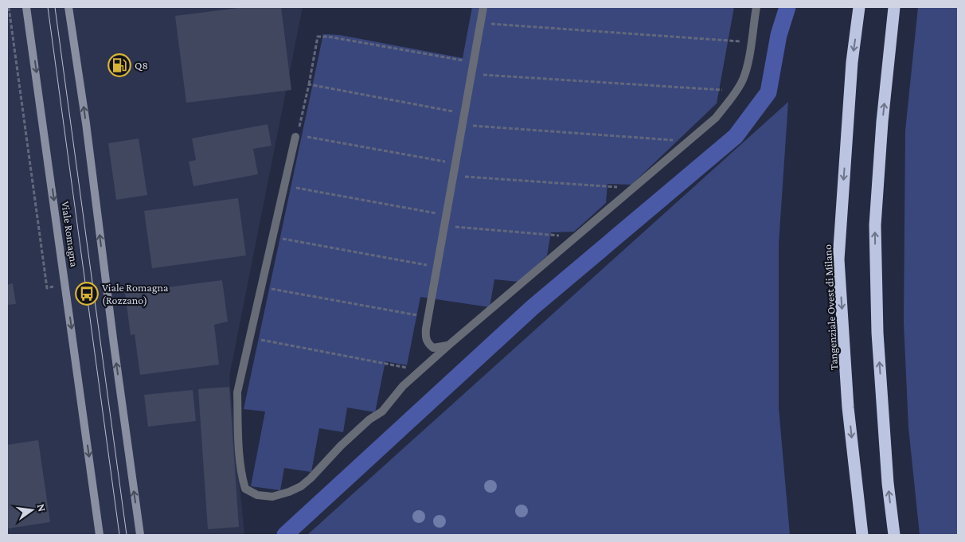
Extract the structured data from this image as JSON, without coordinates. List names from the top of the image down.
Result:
{
  "streets": {
    "highway": ["Tangenziale Ovest di Milano"],
    "main road": ["Viale Romagna"]
  },
  "places": {
    "fuel station": ["Q8"],
    "bus stop": ["Viale Romagna (Rozzano)"]
  },
  "north": "right"
}
